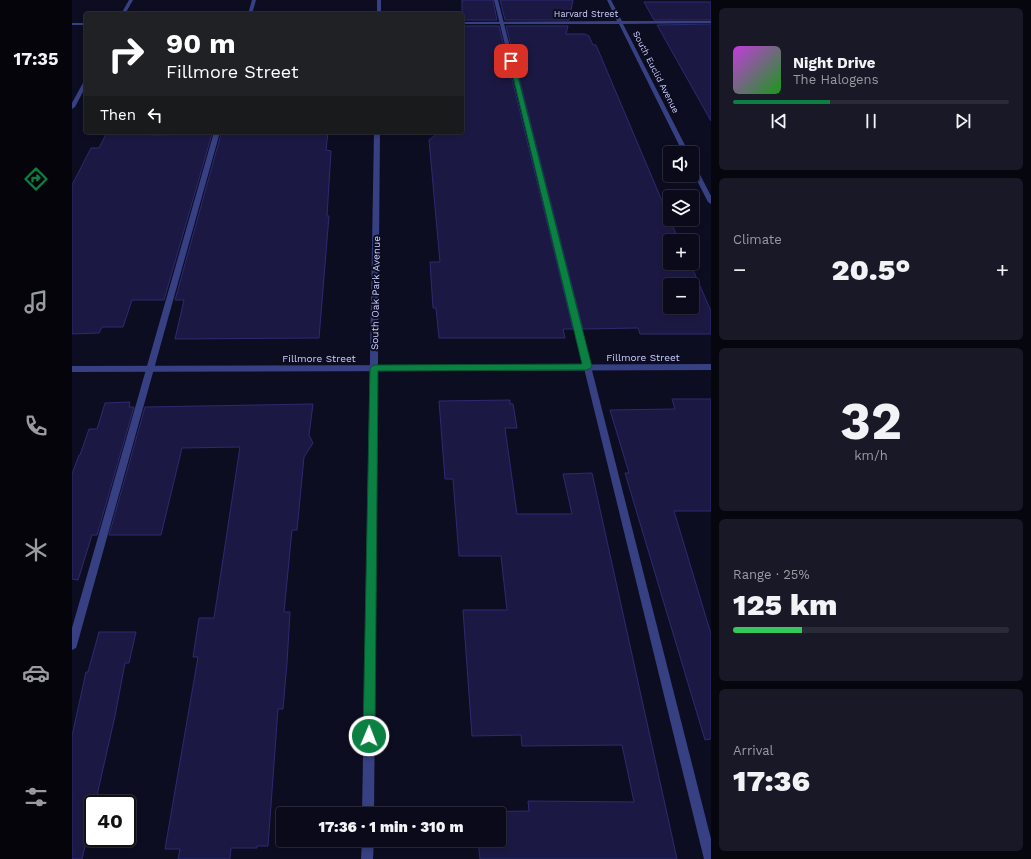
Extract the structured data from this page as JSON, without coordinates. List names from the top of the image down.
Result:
{
  "streets": {
    "street": [
      "Harvard Street",
      "South Euclid Avenue",
      "South Oak Park Avenue",
      "Fillmore Street"
    ]
  },
  "crossings": [
    ["Harvard Street", "South Euclid Avenue"],
    ["South Oak Park Avenue", "Fillmore Street"]
  ],
  "page": {
    "tabs": "17:35",
    "turn": ["90 m", "Fillmore Street"],
    "song": ["Night Drive", "The Halogens"],
    "then": "Then",
    "map_buttons": ["+", "−"],
    "tile": [
      "Climate",
      ["32", "km/h"],
      ["Range · 25%", "125 km"],
      ["Arrival", "17:36"]
    ],
    "heat": ["−", "20.5°", "+"],
    "limit": "40",
    "trip": "17:36 · 1 min · 310 m"
  }
}
